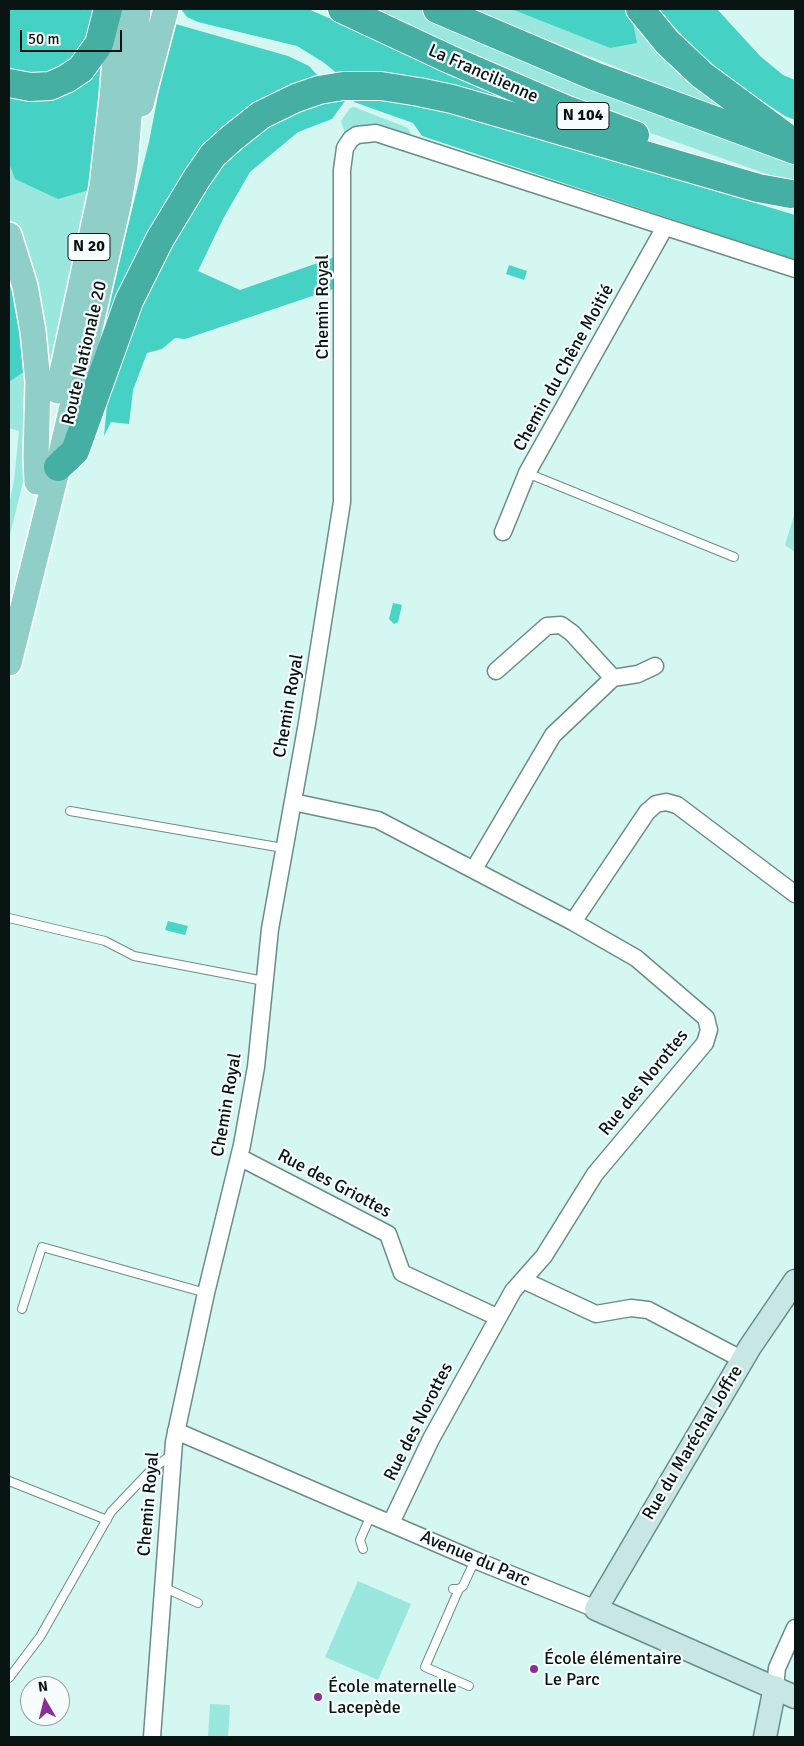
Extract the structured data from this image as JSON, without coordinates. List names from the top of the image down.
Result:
{
  "streets": {
    "highway": ["La Francilienne", "N 104"],
    "main road": ["N 20", "Route Nationale 20"],
    "street": [
      "Chemin Royal",
      "Chemin du Chêne Moitié",
      "Rue des Norottes",
      "Rue des Griottes",
      "Rue du Maréchal Joffre",
      "Avenue du Parc"
    ]
  },
  "crossings": [
    ["Chemin Royal", "Chemin du Chêne Moitié"],
    ["Chemin Royal", "Rue des Norottes"],
    ["Chemin Royal", "Rue des Griottes"],
    ["Chemin Royal", "Avenue du Parc"],
    ["Rue des Norottes", "Rue des Griottes"],
    ["Rue des Norottes", "Avenue du Parc"],
    ["Rue du Maréchal Joffre", "Avenue du Parc"]
  ],
  "places": ["École élémentaire Le Parc", "École maternelle Lacepède"],
  "scale_bar": "50 m",
  "north": "top"
}
